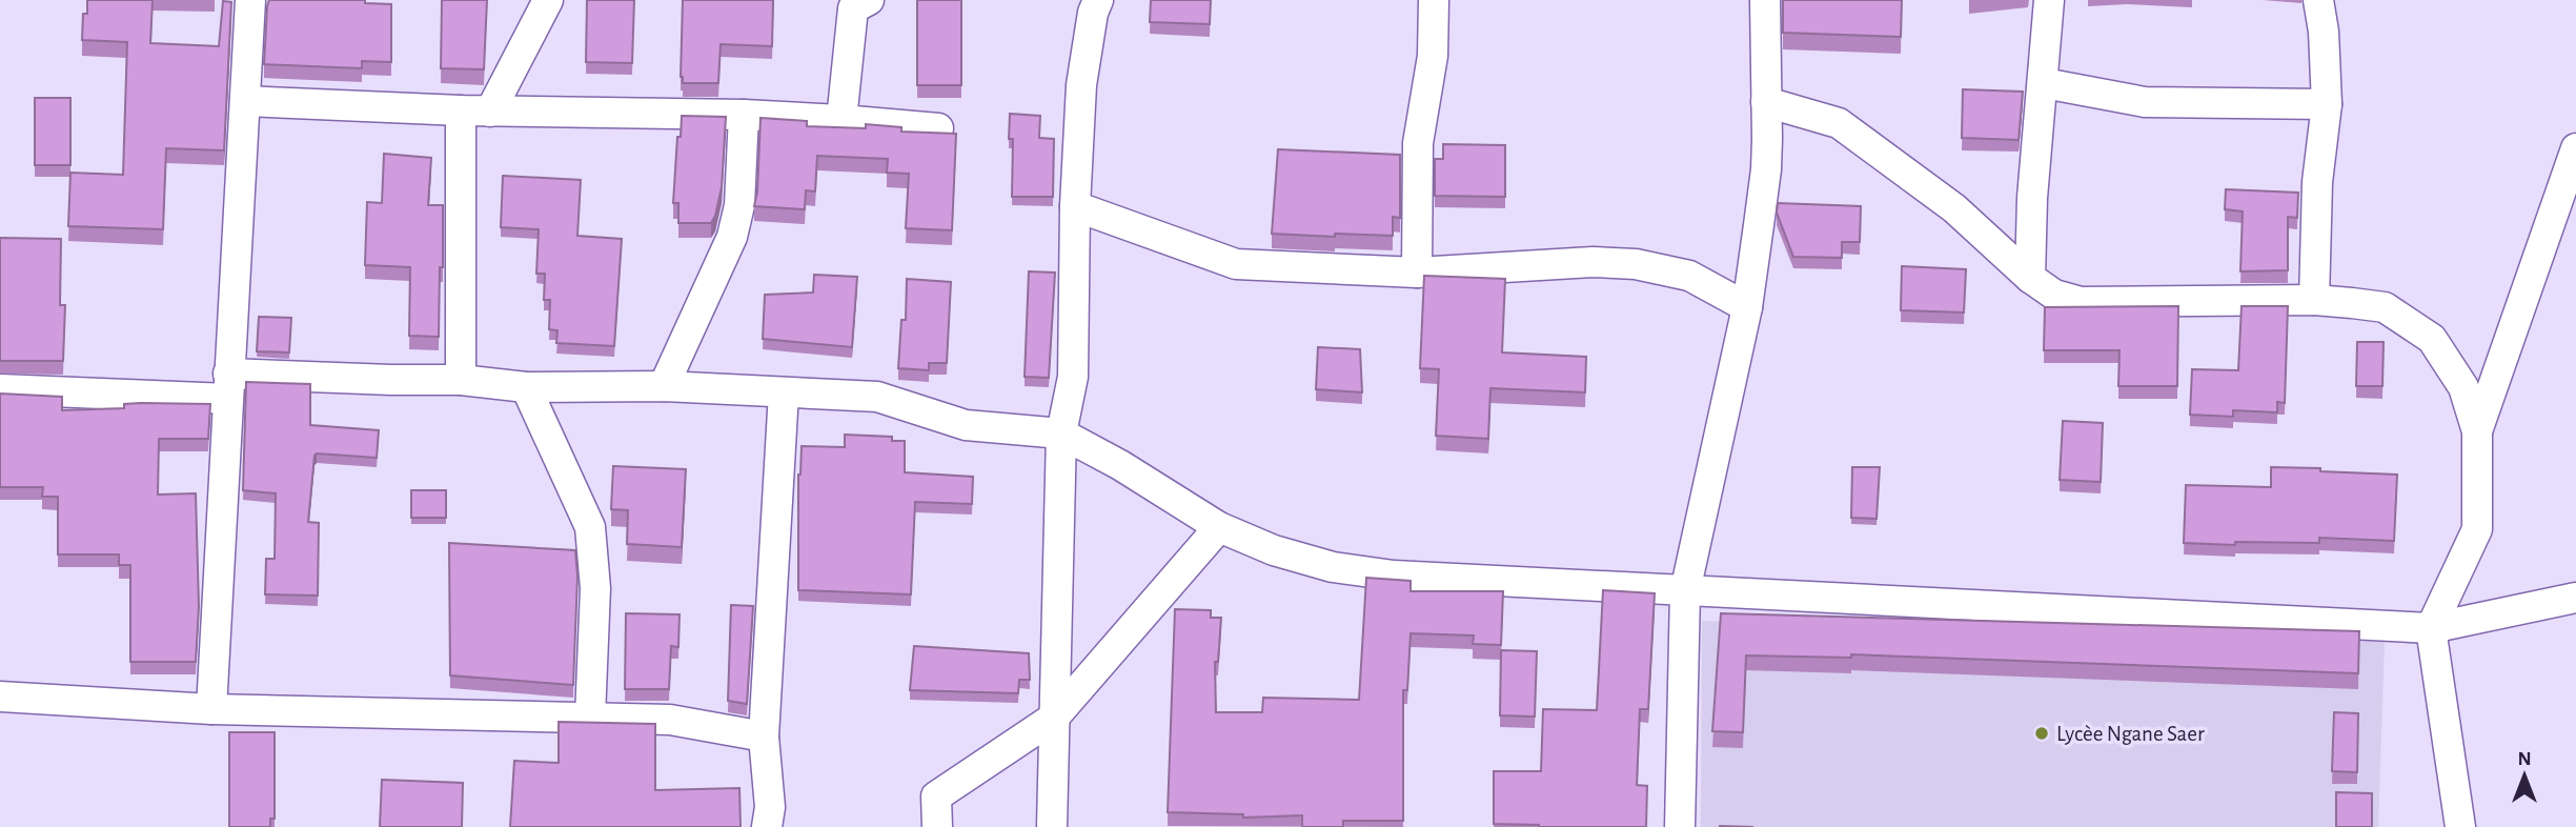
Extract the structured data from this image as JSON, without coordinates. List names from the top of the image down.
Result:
{
  "places": ["Lycèe Ngane Saer"],
  "north": "top"
}
